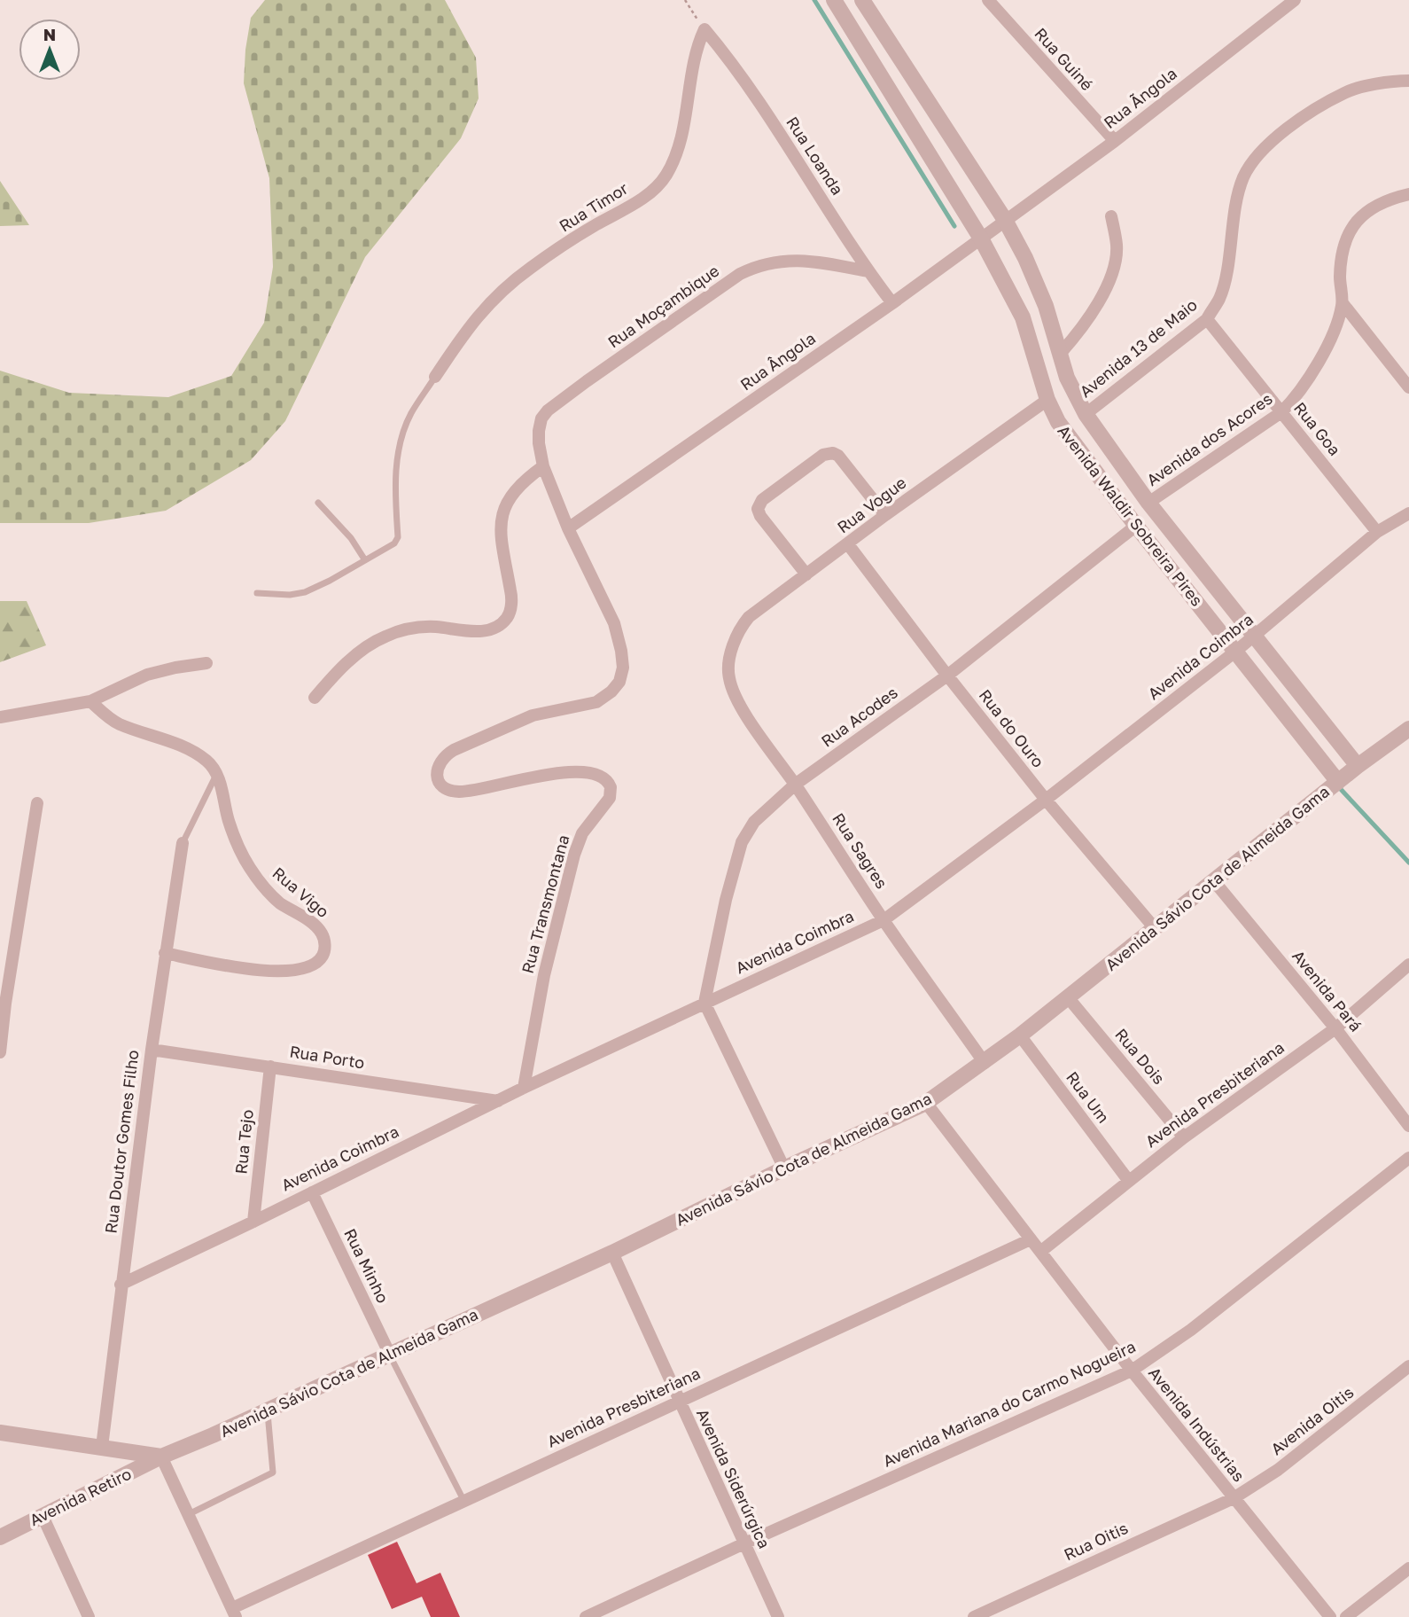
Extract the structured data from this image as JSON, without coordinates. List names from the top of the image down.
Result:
{
  "streets": {
    "street": [
      "Rua Guiné",
      "Rua Ãngola",
      "Rua Loanda",
      "Rua Timor",
      "Rua Moçambique",
      "Avenida 13 de Maio",
      "Rua Ângola",
      "Rua Goa",
      "Avenida dos Acores",
      "Rua Vogue",
      "Avenida Waldir Sobreira Pires",
      "Avenida Coimbra",
      "Rua Acodes",
      "Rua do Ouro",
      "Rua Sagres",
      "Avenida Sávio Cota de Almeida Gama",
      "Rua Vigo",
      "Rua Transmontana",
      "Avenida Pará",
      "Rua Dois",
      "Rua Porto",
      "Avenida Presbiteriana",
      "Rua Um",
      "Rua Doutor Gomes Filho",
      "Rua Tejo",
      "Rua Minho",
      "Avenida Mariana do Carmo Nogueira",
      "Avenida Oitis",
      "Avenida Indústrias",
      "Avenida Siderúrgica",
      "Avenida Retiro",
      "Rua Oitis"
    ]
  },
  "crossings": [
    ["Rua Guiné", "Rua Ãngola"],
    ["Rua Ãngola", "Rua Ângola"],
    ["Rua Ãngola", "Avenida Waldir Sobreira Pires"],
    ["Rua Loanda", "Rua Timor"],
    ["Rua Loanda", "Rua Moçambique"],
    ["Rua Loanda", "Rua Ângola"],
    ["Rua Moçambique", "Rua Ângola"],
    ["Rua Moçambique", "Rua Transmontana"],
    ["Avenida 13 de Maio", "Rua Goa"],
    ["Avenida 13 de Maio", "Avenida Waldir Sobreira Pires"],
    ["Rua Ângola", "Avenida Waldir Sobreira Pires"],
    ["Rua Ângola", "Rua Transmontana"],
    ["Rua Goa", "Avenida dos Acores"],
    ["Rua Goa", "Avenida Coimbra"],
    ["Avenida dos Acores", "Avenida Waldir Sobreira Pires"],
    ["Rua Vogue", "Avenida Waldir Sobreira Pires"],
    ["Rua Vogue", "Rua do Ouro"],
    ["Rua Vogue", "Rua Sagres"],
    ["Avenida Waldir Sobreira Pires", "Avenida Coimbra"],
    ["Avenida Waldir Sobreira Pires", "Rua Acodes"],
    ["Avenida Waldir Sobreira Pires", "Avenida Sávio Cota de Almeida Gama"],
    ["Avenida Coimbra", "Rua Acodes"],
    ["Avenida Coimbra", "Rua do Ouro"],
    ["Avenida Coimbra", "Rua Sagres"],
    ["Avenida Coimbra", "Rua Transmontana"],
    ["Avenida Coimbra", "Rua Porto"],
    ["Avenida Coimbra", "Rua Doutor Gomes Filho"],
    ["Avenida Coimbra", "Rua Tejo"],
    ["Avenida Coimbra", "Rua Minho"],
    ["Rua Acodes", "Rua do Ouro"],
    ["Rua Acodes", "Rua Sagres"],
    ["Rua do Ouro", "Avenida Sávio Cota de Almeida Gama"],
    ["Rua Sagres", "Avenida Sávio Cota de Almeida Gama"],
    ["Avenida Sávio Cota de Almeida Gama", "Avenida Pará"],
    ["Avenida Sávio Cota de Almeida Gama", "Rua Dois"],
    ["Avenida Sávio Cota de Almeida Gama", "Rua Um"],
    ["Avenida Sávio Cota de Almeida Gama", "Rua Minho"],
    ["Avenida Sávio Cota de Almeida Gama", "Avenida Indústrias"],
    ["Avenida Sávio Cota de Almeida Gama", "Avenida Siderúrgica"],
    ["Avenida Sávio Cota de Almeida Gama", "Avenida Retiro"],
    ["Rua Vigo", "Rua Doutor Gomes Filho"],
    ["Avenida Pará", "Avenida Presbiteriana"],
    ["Rua Dois", "Avenida Presbiteriana"],
    ["Rua Porto", "Rua Doutor Gomes Filho"],
    ["Rua Porto", "Rua Tejo"],
    ["Avenida Presbiteriana", "Rua Um"],
    ["Avenida Presbiteriana", "Avenida Indústrias"],
    ["Avenida Presbiteriana", "Avenida Siderúrgica"],
    ["Avenida Mariana do Carmo Nogueira", "Avenida Indústrias"],
    ["Avenida Mariana do Carmo Nogueira", "Avenida Siderúrgica"],
    ["Avenida Oitis", "Avenida Indústrias"],
    ["Avenida Oitis", "Rua Oitis"],
    ["Avenida Indústrias", "Rua Oitis"]
  ],
  "north": "top"
}
